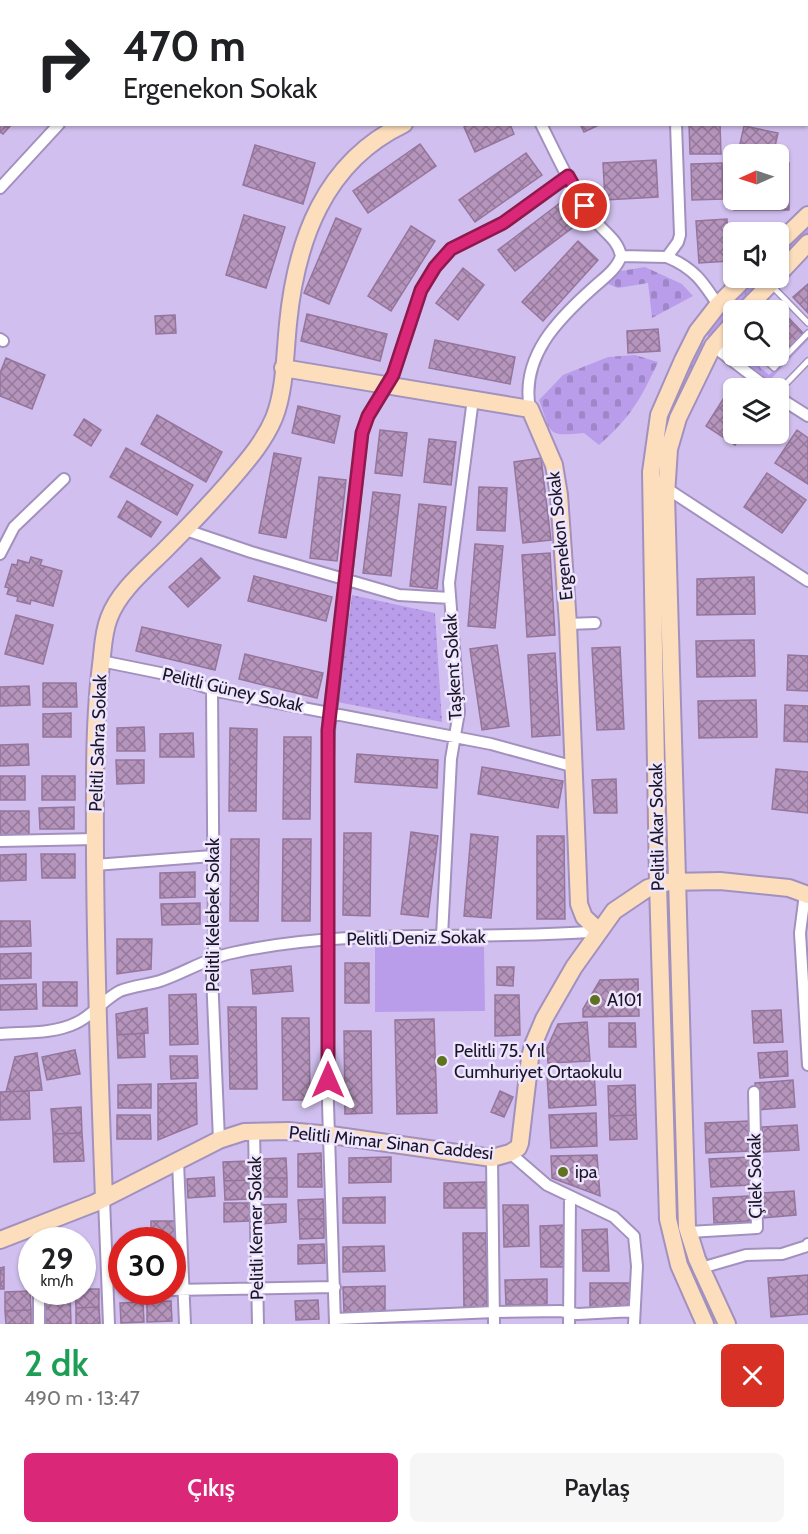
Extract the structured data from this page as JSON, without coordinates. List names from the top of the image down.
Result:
{
  "streets": {
    "street": [
      "Ergenekon Sokak",
      "Taşkent Sokak",
      "Pelitli Güney Sokak",
      "Pelitli Sahra Sokak",
      "Pelitli Akar Sokak",
      "Pelitli Kelebek Sokak",
      "Pelitli Deniz Sokak",
      "Pelitli Mimar Sinan Caddesi",
      "Çilek Sokak",
      "Pelitli Kemer Sokak"
    ]
  },
  "crossings": [
    ["Ergenekon Sokak", "Pelitli Güney Sokak"],
    ["Ergenekon Sokak", "Pelitli Deniz Sokak"],
    ["Ergenekon Sokak", "Pelitli Mimar Sinan Caddesi"],
    ["Taşkent Sokak", "Pelitli Güney Sokak"],
    ["Taşkent Sokak", "Pelitli Deniz Sokak"],
    ["Pelitli Güney Sokak", "Pelitli Sahra Sokak"],
    ["Pelitli Güney Sokak", "Pelitli Kelebek Sokak"],
    ["Pelitli Sahra Sokak", "Pelitli Deniz Sokak"],
    ["Pelitli Sahra Sokak", "Pelitli Mimar Sinan Caddesi"],
    ["Pelitli Akar Sokak", "Pelitli Mimar Sinan Caddesi"],
    ["Pelitli Akar Sokak", "Çilek Sokak"],
    ["Pelitli Kelebek Sokak", "Pelitli Deniz Sokak"],
    ["Pelitli Kelebek Sokak", "Pelitli Mimar Sinan Caddesi"],
    ["Pelitli Deniz Sokak", "Pelitli Mimar Sinan Caddesi"],
    ["Pelitli Mimar Sinan Caddesi", "Pelitli Kemer Sokak"]
  ],
  "places": ["A101", "Pelitli 75. Yıl Cumhuriyet Ortaokulu", "ipa"],
  "north": "left",
  "page": {
    "turn": ["470 m", "Ergenekon Sokak"],
    "speed": "29 km/h",
    "limit": "30",
    "heading": ["2 dk", "490 m · 13:47"],
    "buttons": ["Çıkış", "Paylaş"]
  }
}
